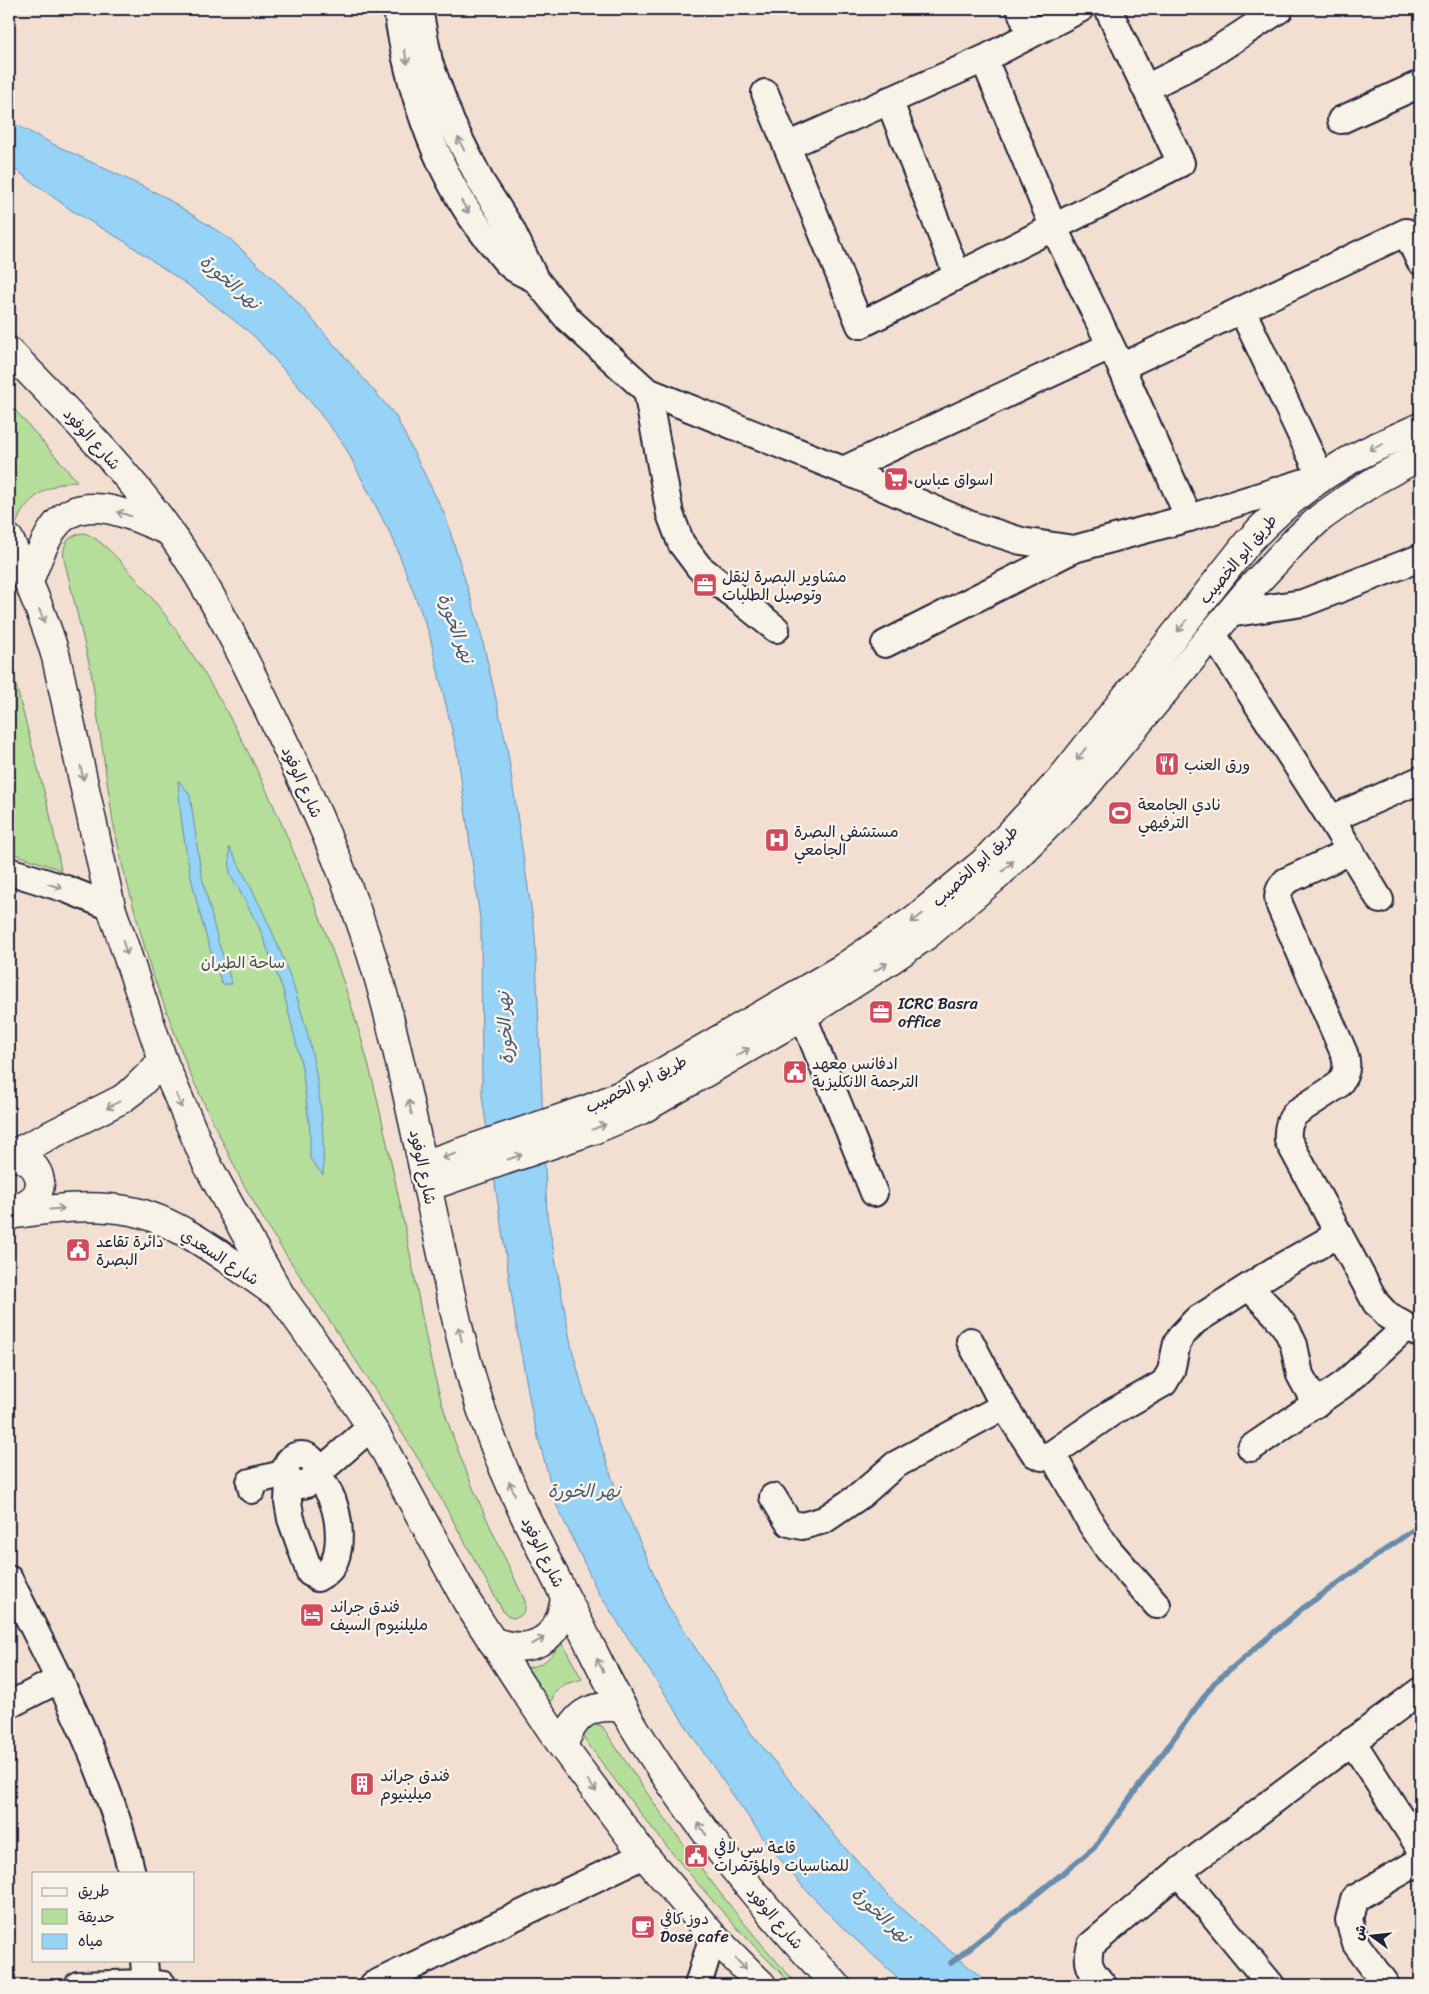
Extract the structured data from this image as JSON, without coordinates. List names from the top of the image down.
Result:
{
  "streets": {
    "main road": ["شارع الوفود", "طريق ابو الخصيب", "شارع السعدي"]
  },
  "crossings": [
    ["شارع الوفود", "طريق ابو الخصيب"]
  ],
  "one_way": ["شارع السعدي"],
  "water": ["نهر الخورة"],
  "parks": ["ساحة الطيران"],
  "places": {
    "supermarket": ["اسواق عباس"],
    "office": ["مشاوير البصرة لنقل وتوصيل الطلبات", "ICRC Basra office"],
    "restaurant": ["ورق العنب"],
    "sports": ["نادي الجامعة الترفيهي"],
    "hospital": ["مستشفى البصرة الجامعي"],
    "public building": ["ادفانس معهد الترجمة الانكليزية", "دائرة تقاعد البصرة", "قاعة سي لافي للمناسبات والمؤتمرات"],
    "hotel": ["فندق جراند مليلنيوم السيف"],
    "building": ["فندق جراند ميلينيوم"],
    "cafe": ["دوز كافي Dose cafe"]
  },
  "legend": ["طريق", "حديقة", "مياه"],
  "north": "left"
}
